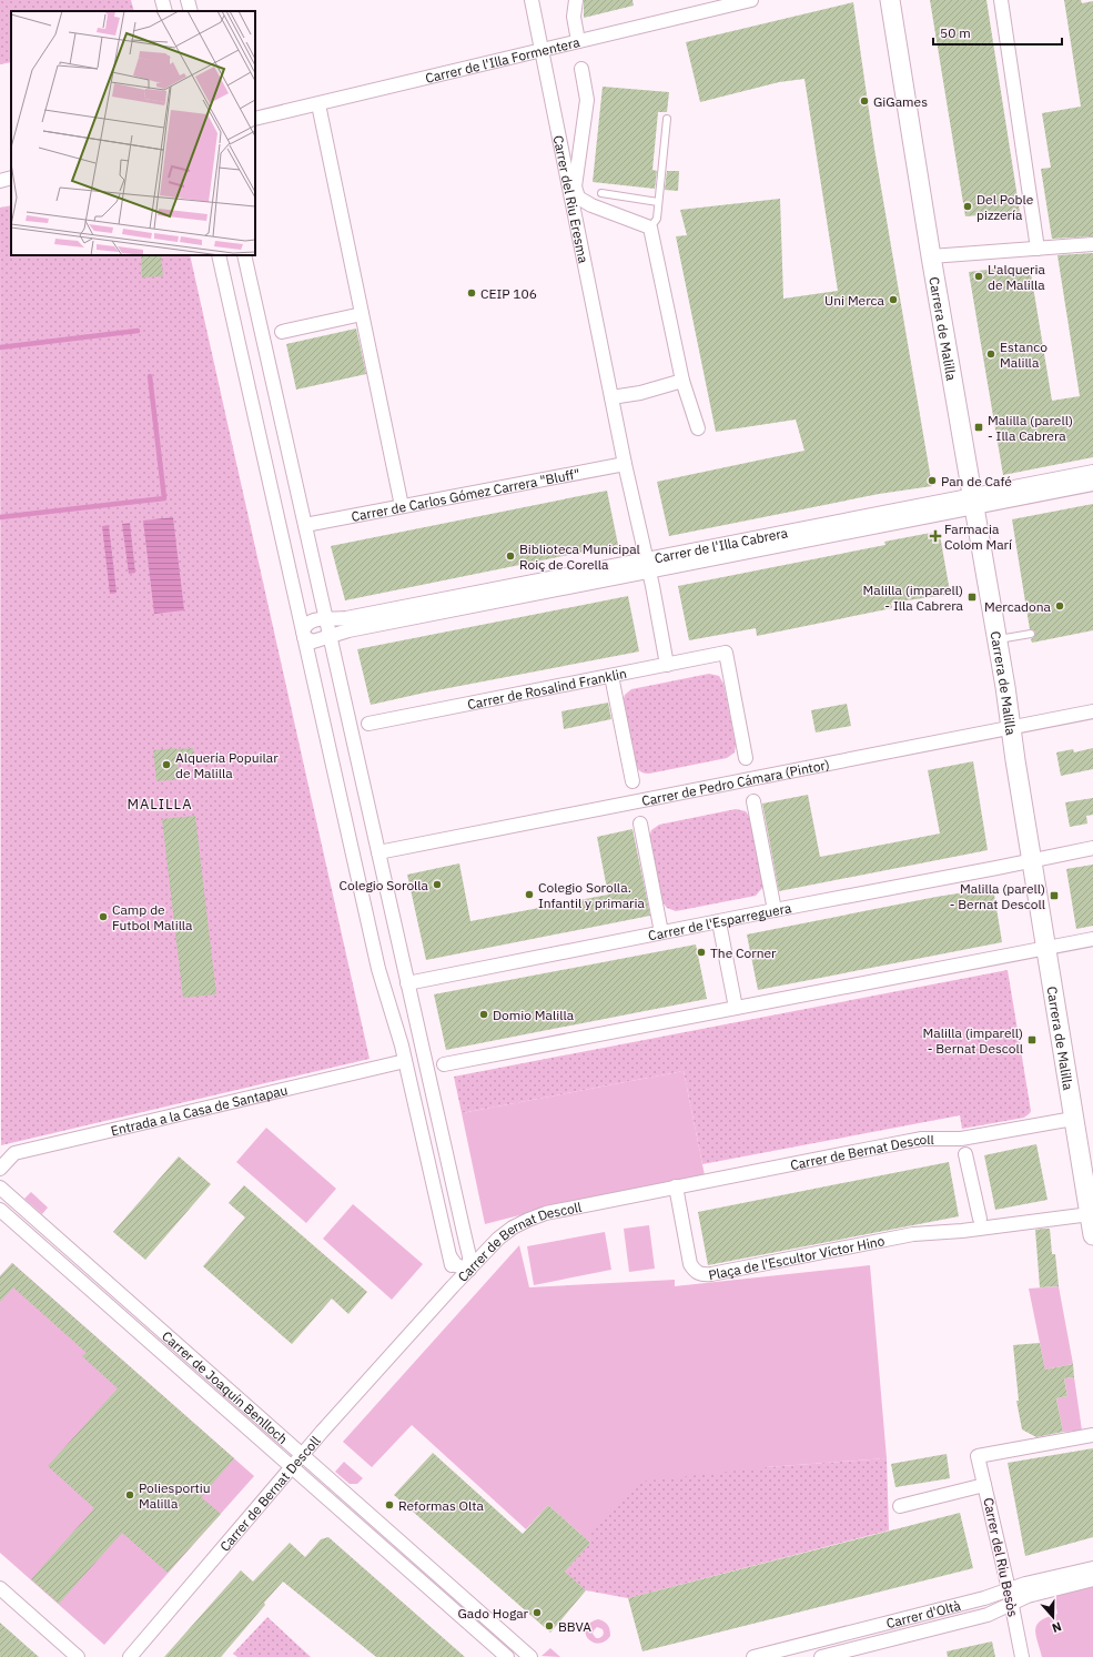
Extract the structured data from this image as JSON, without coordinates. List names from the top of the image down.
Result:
{
  "streets": {
    "street": [
      "Carrer de l'Illa Formentera",
      "Carrer del Riu Eresma",
      "Carrera de Malilla",
      "Carrer de Carlos Gómez Carrera \"Bluff\"",
      "Carrer de l'Illa Cabrera",
      "Carrer de Rosalind Franklin",
      "Carrer de Pedro Cámara (Pintor)",
      "Carrer de l'Esparreguera",
      "Entrada a la Casa de Santapau",
      "Carrer de Bernat Descoll",
      "Plaça de l'Escultor Víctor Hino",
      "Carrer de Joaquín Benlloch",
      "Carrer del Riu Besòs",
      "Carrer d'Oltà"
    ]
  },
  "crossings": [
    ["Carrer de l'Illa Formentera", "Carrer del Riu Eresma"],
    ["Carrer del Riu Eresma", "Carrer de Carlos Gómez Carrera \"Bluff\""],
    ["Carrer del Riu Eresma", "Carrer de l'Illa Cabrera"],
    ["Carrer del Riu Eresma", "Carrer de Rosalind Franklin"],
    ["Carrera de Malilla", "Carrer de l'Illa Cabrera"],
    ["Carrera de Malilla", "Carrer de Pedro Cámara (Pintor)"],
    ["Carrera de Malilla", "Carrer de l'Esparreguera"],
    ["Carrera de Malilla", "Carrer de Bernat Descoll"],
    ["Carrer de Bernat Descoll", "Plaça de l'Escultor Víctor Hino"],
    ["Carrer de Bernat Descoll", "Carrer de Joaquín Benlloch"],
    ["Carrer del Riu Besòs", "Carrer d'Oltà"]
  ],
  "districts": ["MALILLA"],
  "places": {
    "other": [
      "GiGames",
      "Del Poble pizzería",
      "L'alqueria de Malilla",
      "CEIP 106",
      "Uni Merca",
      "Estanco Malilla",
      "Pan de Café",
      "Biblioteca Municipal Roiç de Corella",
      "Mercadona",
      "Alquería Popuilar de Malilla",
      "Colegio Sorolla",
      "Colegio Sorolla. Infantil y primaria",
      "Camp de Futbol Malilla",
      "The Corner",
      "Domio Malilla",
      "Poliesportiu Malilla",
      "Reformas Olta",
      "Gado Hogar",
      "BBVA"
    ],
    "transit": [
      "Malilla (parell) - Illa Cabrera",
      "Malilla (imparell) - Illa Cabrera",
      "Malilla (parell) - Bernat Descoll",
      "Malilla (imparell) - Bernat Descoll"
    ],
    "health": ["Farmacia Colom Marí"]
  },
  "scale_bar": "50 m",
  "north": "bottom"
}
